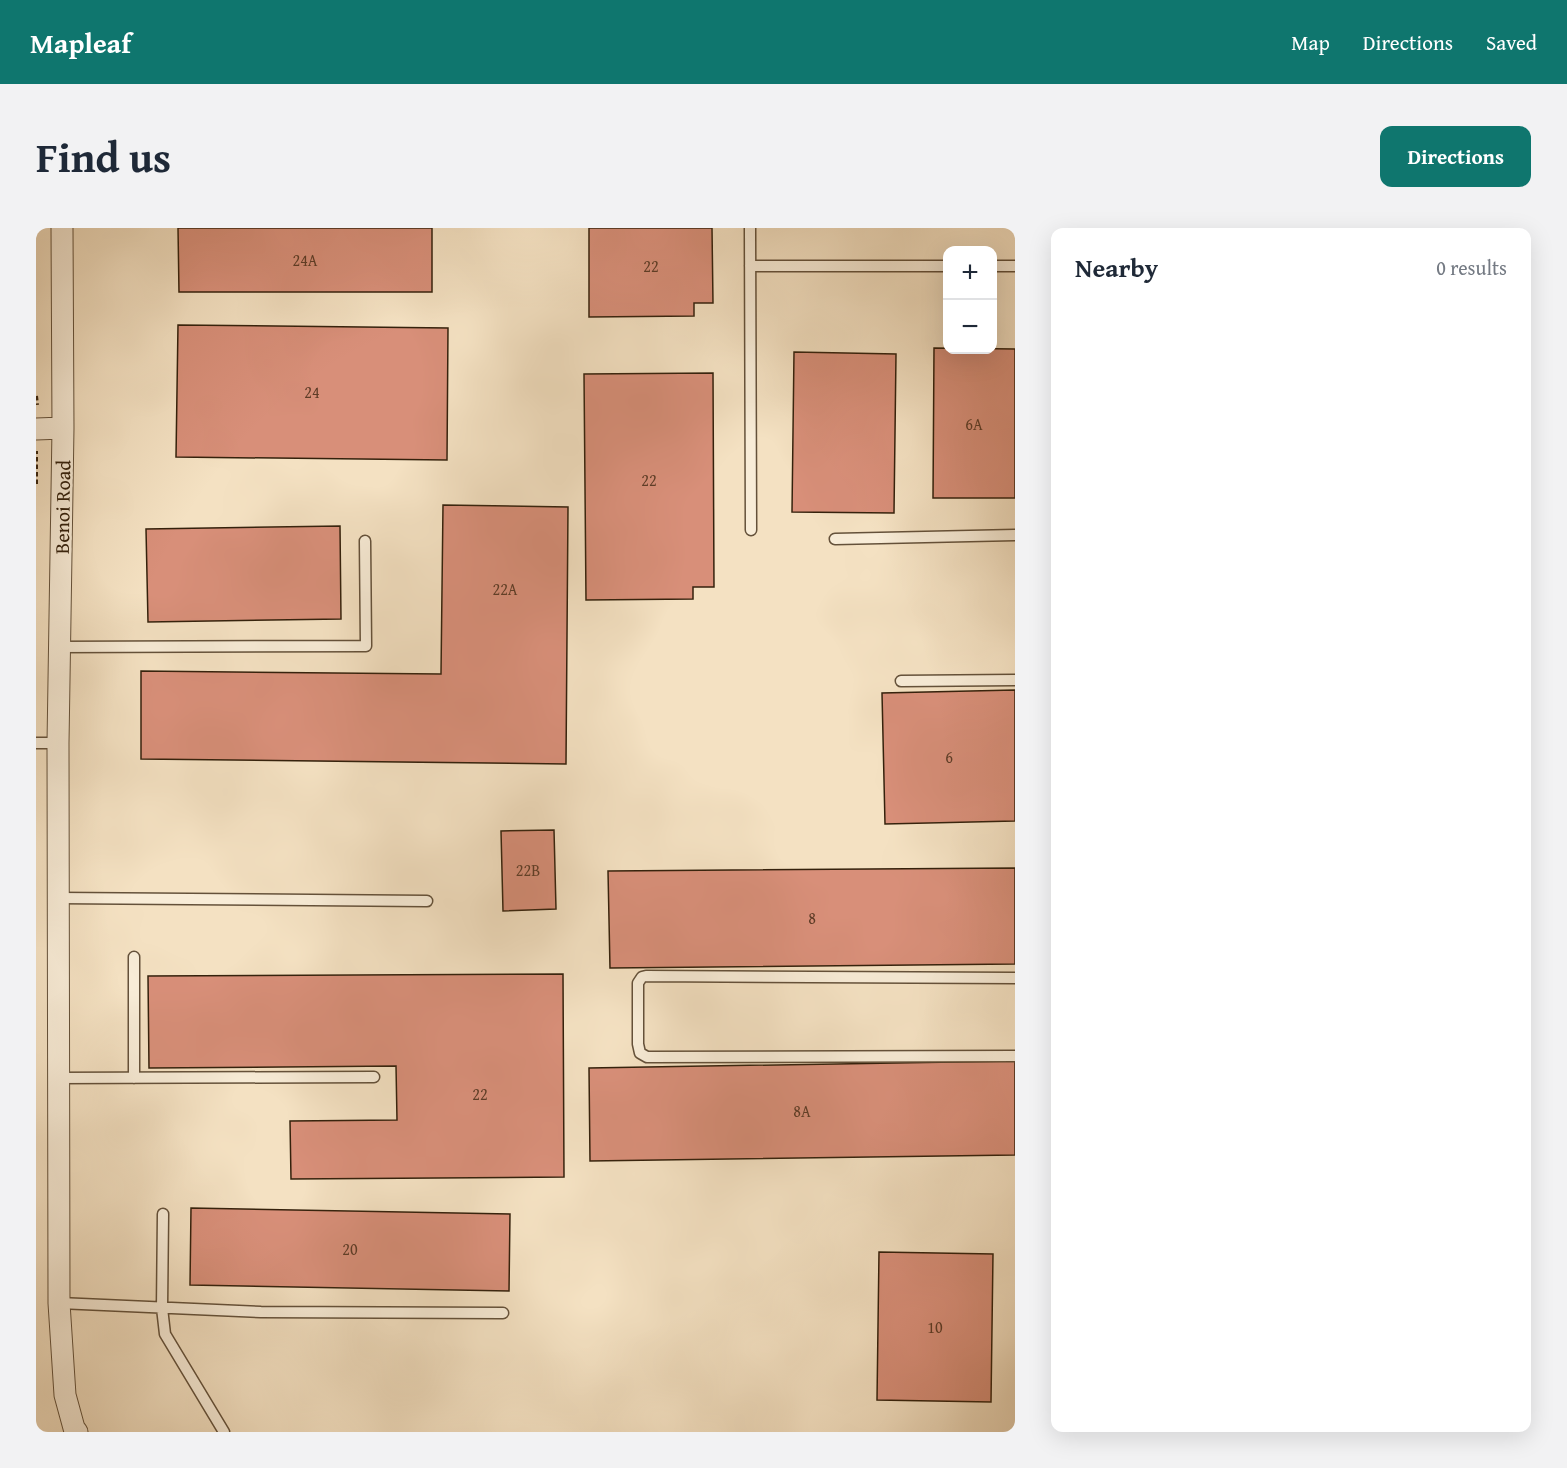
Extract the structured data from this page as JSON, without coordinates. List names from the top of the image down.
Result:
{
  "streets": {
    "street": ["Benoi Road"]
  },
  "house_numbers": [
    "24A",
    "22",
    "24",
    "6A",
    "22",
    "22A",
    "6",
    "22B",
    "8",
    "22",
    "8A",
    "20",
    "10"
  ],
  "page": {
    "header": "Mapleaf",
    "nav": ["Map", "Directions", "Saved"],
    "title": "Find us",
    "buttons": "Directions",
    "heading": ["Nearby", "0 results"],
    "map_buttons": ["+", "−"]
  }
}
